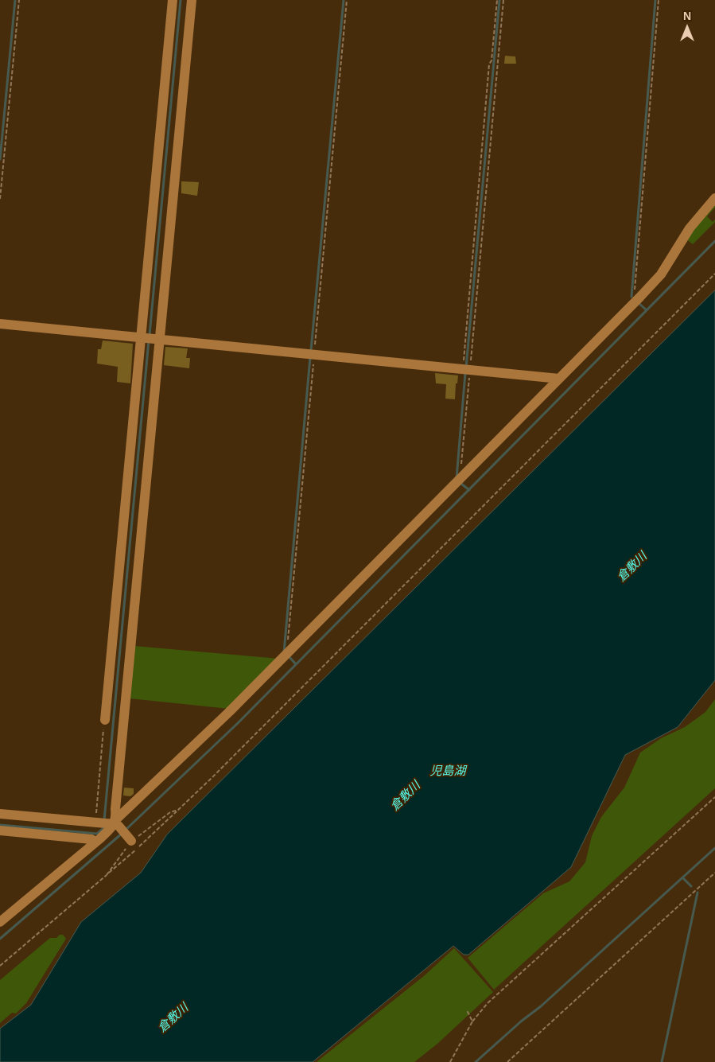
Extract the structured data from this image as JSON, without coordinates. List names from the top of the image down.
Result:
{
  "water": ["倉敷川", "児島湖"],
  "north": "top"
}
